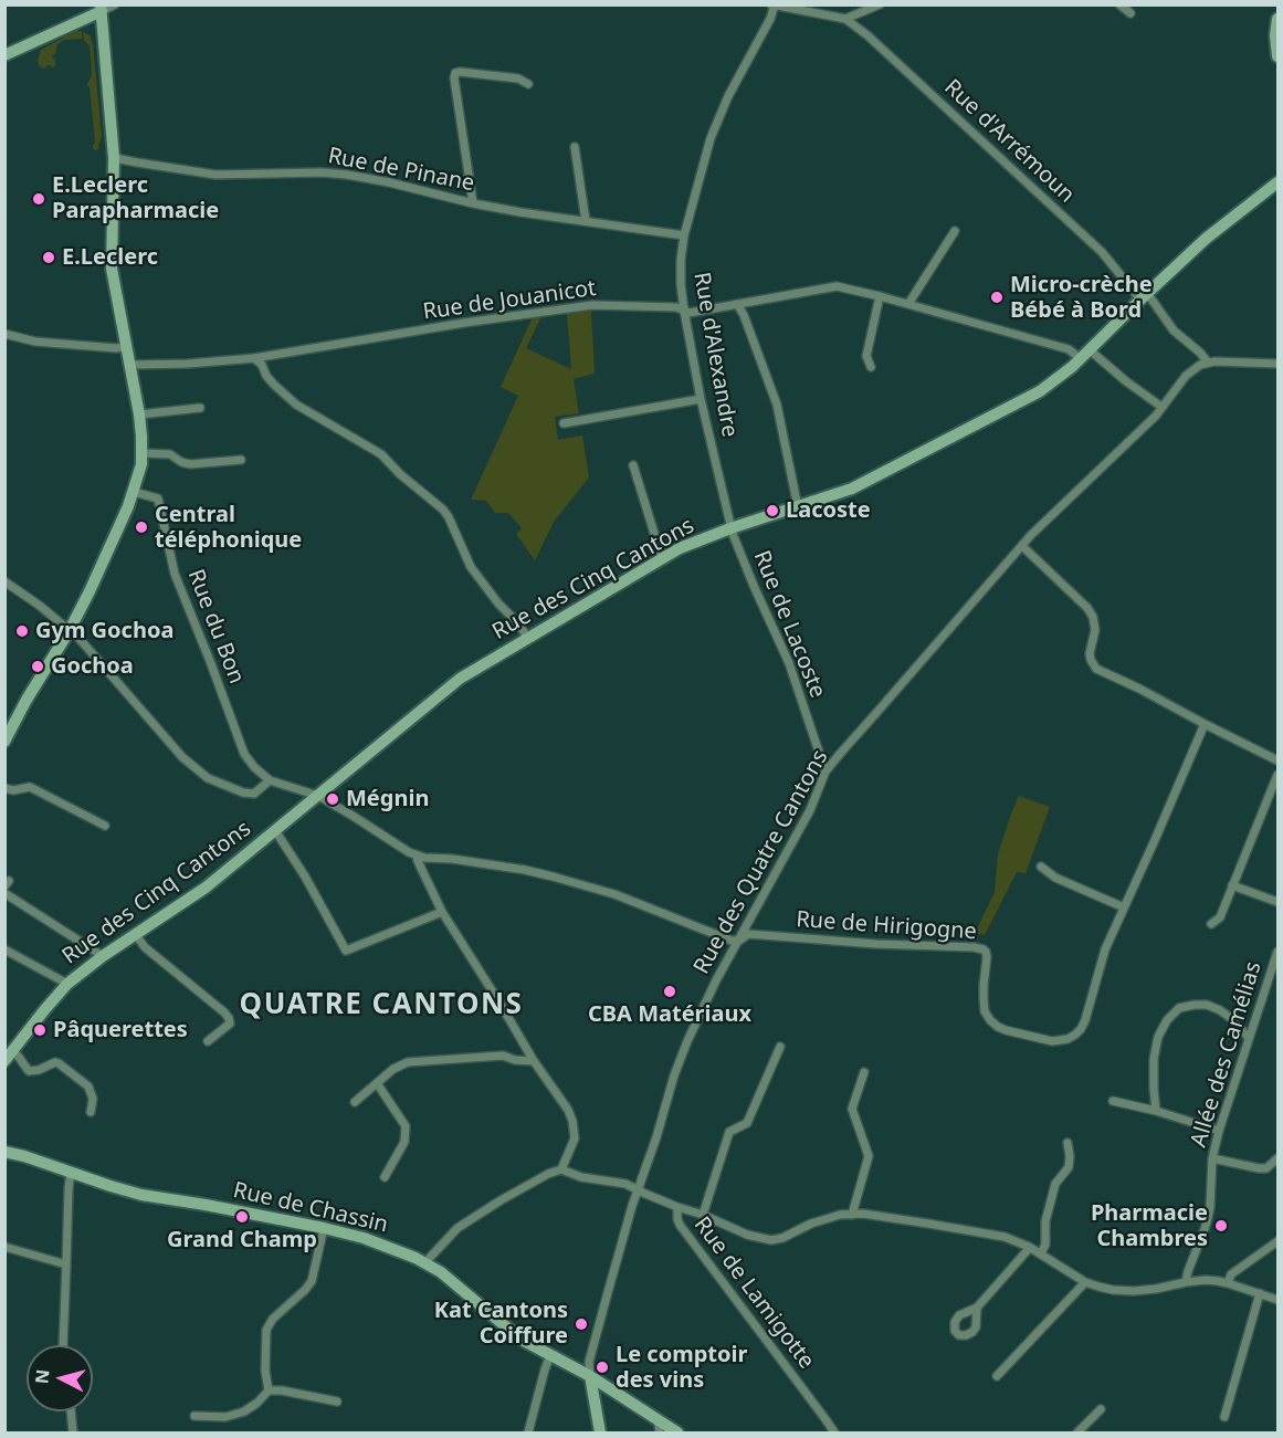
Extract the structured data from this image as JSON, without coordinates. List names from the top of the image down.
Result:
{
  "streets": {
    "street": [
      "Rue d'Arrémoun",
      "Rue de Pinane",
      "Rue de Jouanicot",
      "Rue d'Alexandre",
      "Rue des Cinq Cantons",
      "Rue de Lacoste",
      "Rue du Bon",
      "Rue des Quatre Cantons",
      "Rue de Hirigogne",
      "Allée des Camélias",
      "Rue de Chassin",
      "Rue de Lamigotte"
    ]
  },
  "crossings": [
    ["Rue d'Arrémoun", "Rue des Cinq Cantons"],
    ["Rue d'Arrémoun", "Rue des Quatre Cantons"],
    ["Rue de Pinane", "Rue d'Alexandre"],
    ["Rue de Jouanicot", "Rue d'Alexandre"],
    ["Rue de Jouanicot", "Rue des Cinq Cantons"],
    ["Rue d'Alexandre", "Rue des Cinq Cantons"],
    ["Rue d'Alexandre", "Rue de Lacoste"],
    ["Rue des Cinq Cantons", "Rue de Lacoste"],
    ["Rue des Cinq Cantons", "Rue de Hirigogne"],
    ["Rue de Lacoste", "Rue des Quatre Cantons"],
    ["Rue du Bon", "Rue de Hirigogne"],
    ["Rue des Quatre Cantons", "Rue de Hirigogne"],
    ["Rue des Quatre Cantons", "Rue de Chassin"],
    ["Rue des Quatre Cantons", "Rue de Lamigotte"]
  ],
  "districts": ["QUATRE CANTONS"],
  "places": [
    "E.Leclerc Parapharmacie",
    "E.Leclerc",
    "Micro-crèche Bébé à Bord",
    "Lacoste",
    "Central téléphonique",
    "Gym Gochoa",
    "Gochoa",
    "Mégnin",
    "CBA Matériaux",
    "Pâquerettes",
    "Grand Champ",
    "Pharmacie Chambres",
    "Kat Cantons Coiffure",
    "Le comptoir des vins"
  ],
  "north": "left"
}
